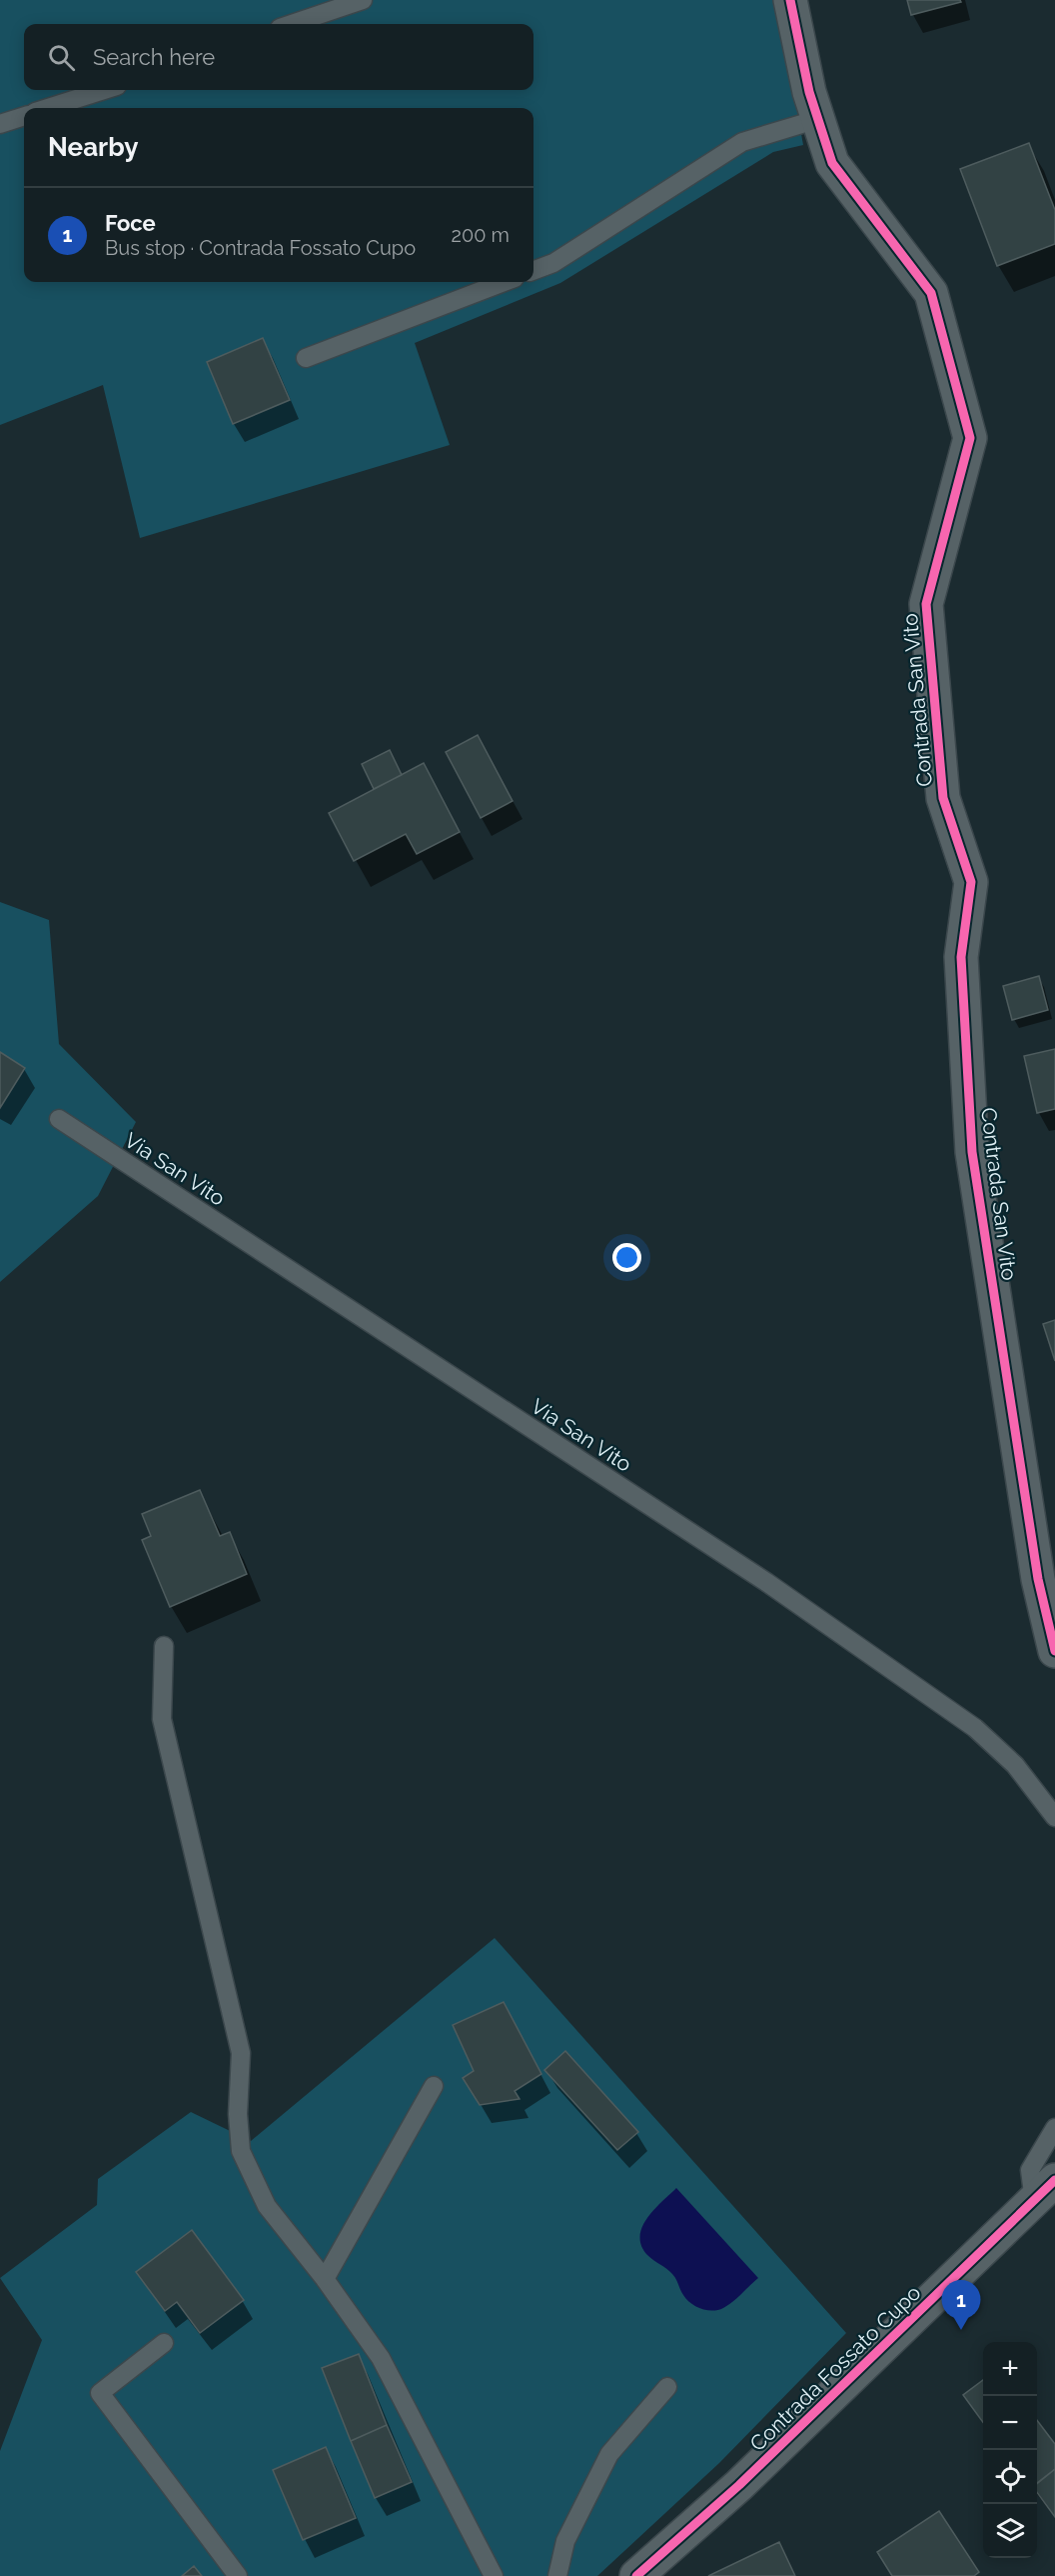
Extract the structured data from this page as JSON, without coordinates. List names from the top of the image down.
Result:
{
  "streets": {
    "street": ["Contrada San Vito", "Contrada Fossato Cupo"],
    "lane": ["Via San Vito"]
  },
  "page": {
    "search": "Search here",
    "heading": "Nearby",
    "list": [
      {
        "mark": "1",
        "name": "Foce",
        "note": "Bus stop · Contrada Fossato Cupo",
        "value": "200 m"
      }
    ],
    "pins": "1",
    "map_buttons": ["+", "−"]
  }
}
